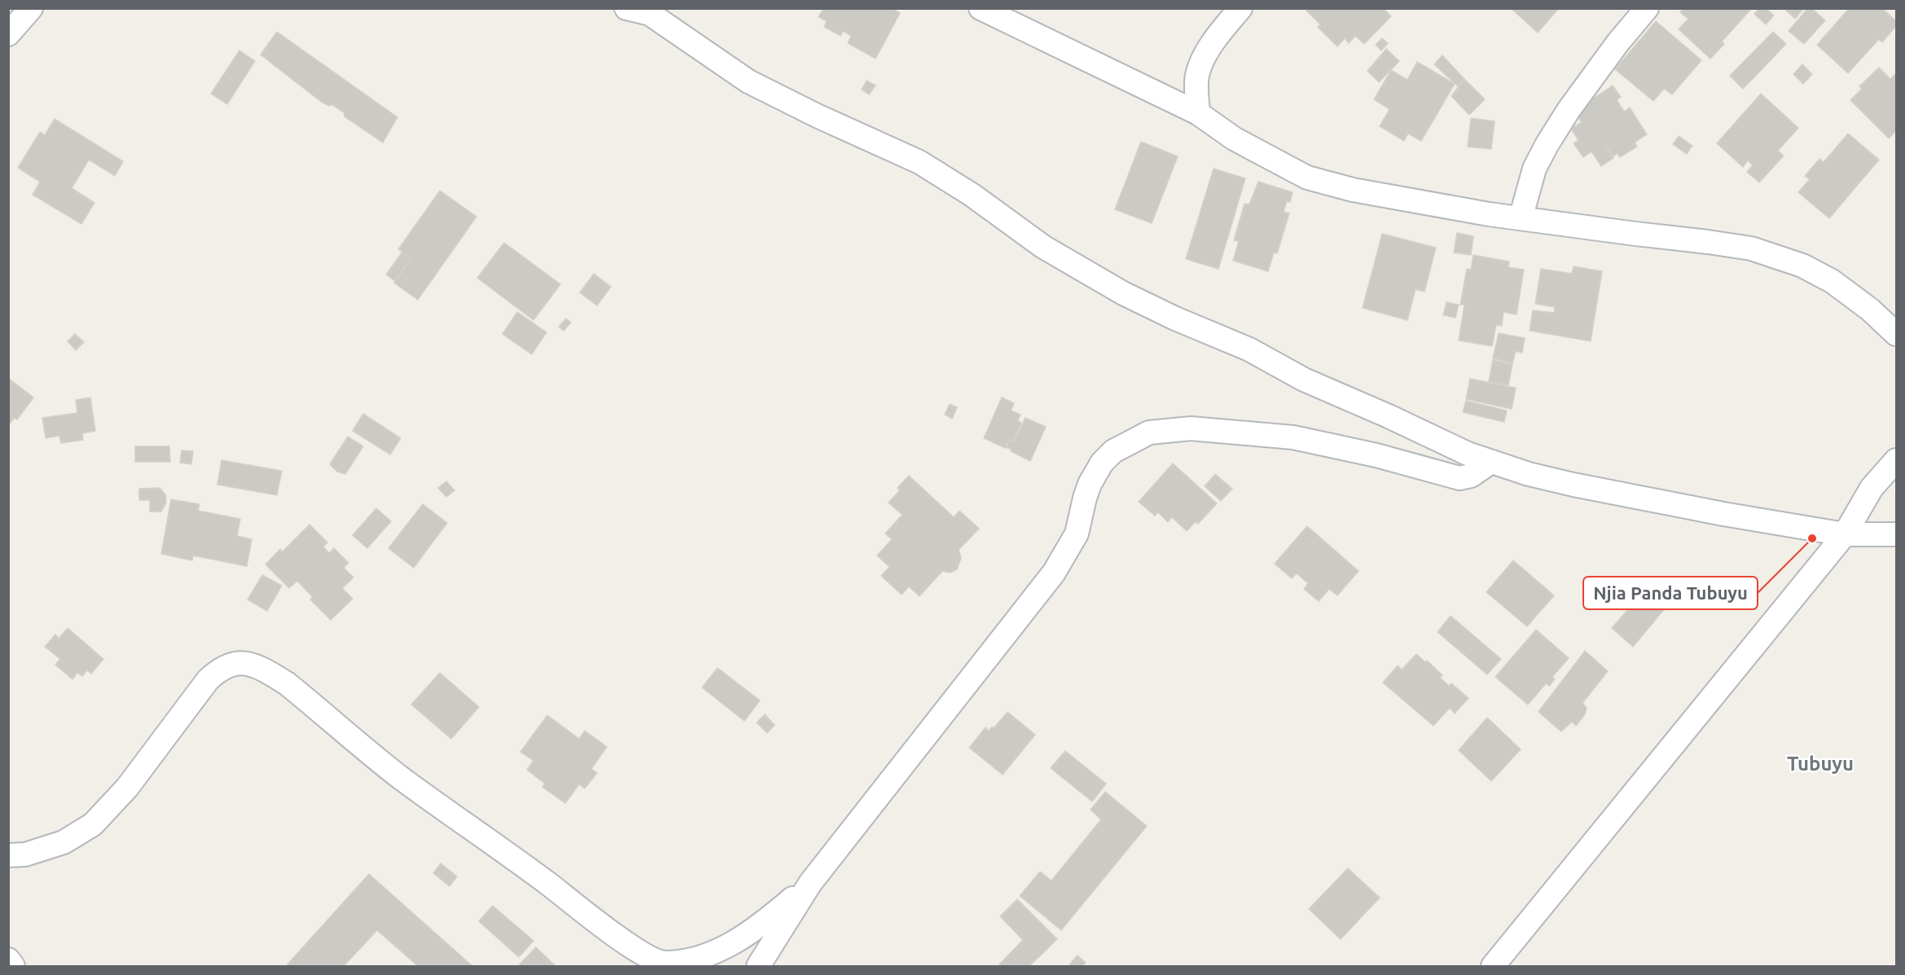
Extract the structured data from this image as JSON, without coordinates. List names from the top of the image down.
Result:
{
  "districts": ["Tubuyu"],
  "places": ["Njia Panda Tubuyu"]
}
